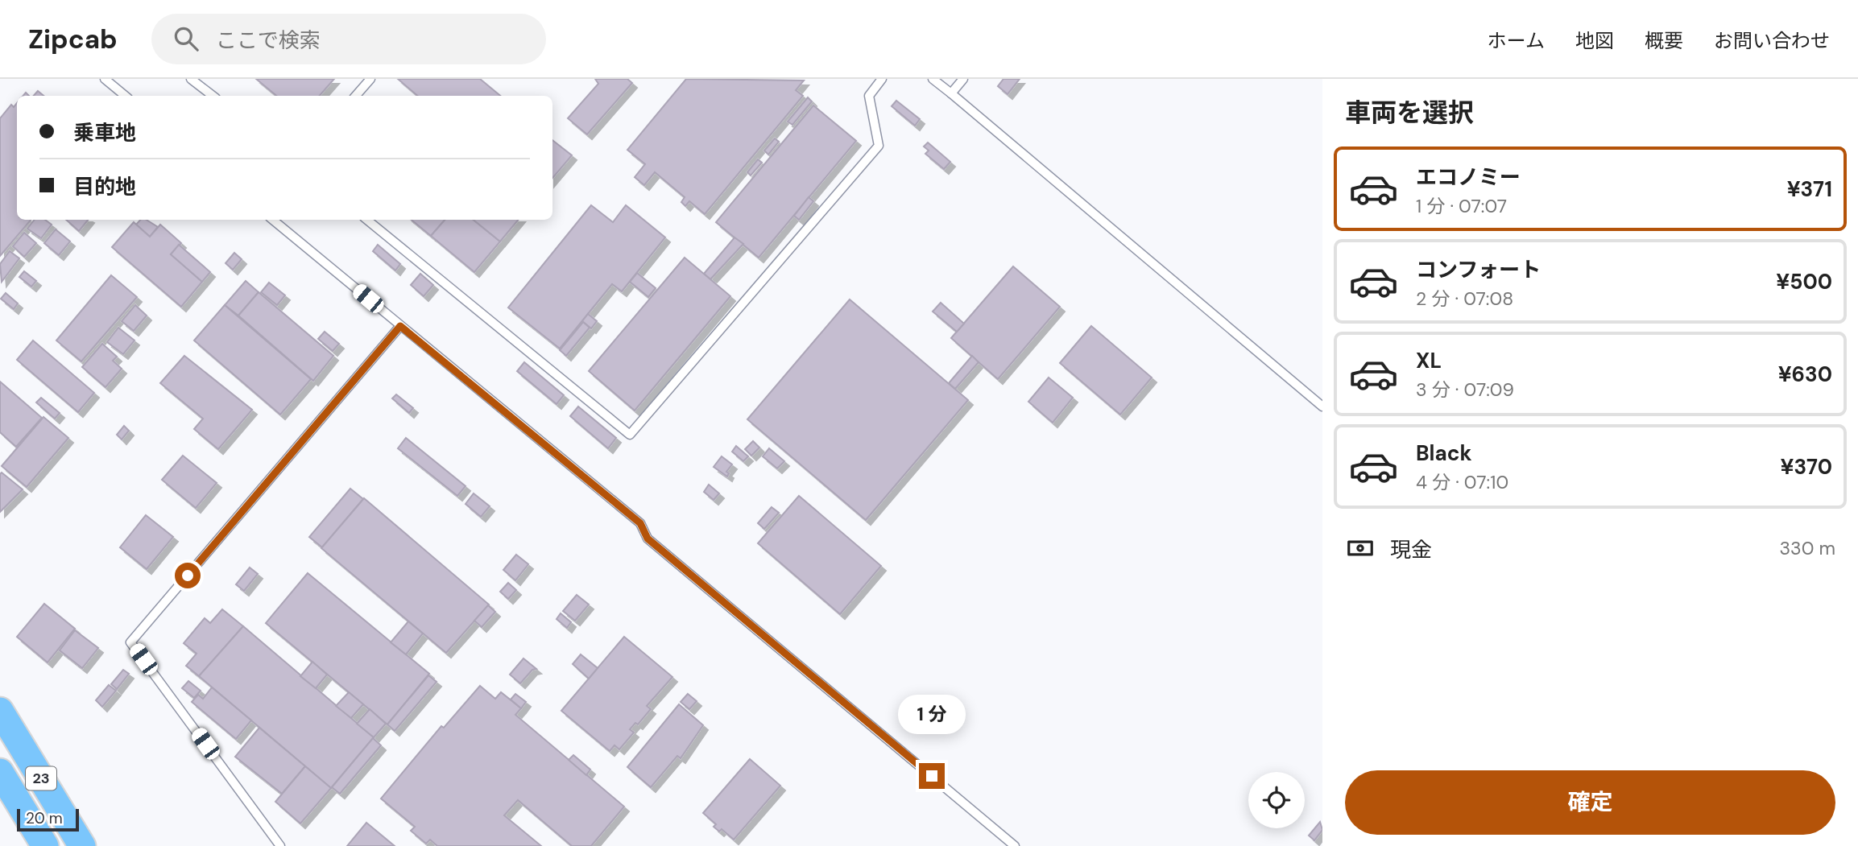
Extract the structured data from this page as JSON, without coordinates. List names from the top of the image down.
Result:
{
  "streets": {
    "highway": ["23"]
  },
  "scale_bar": "20 m",
  "page": {
    "header": "Zipcab",
    "search": "ここで検索",
    "nav": [
      "ホーム",
      "地図",
      "概要",
      "お問い合わせ"
    ],
    "heading": "車両を選択",
    "banner": ["乗車地", "目的地"],
    "list": [
      {
        "name": "エコノミー",
        "note": "1 分 · 07:07",
        "value": "¥371"
      },
      {
        "name": "コンフォート",
        "note": "2 分 · 07:08",
        "value": "¥500"
      },
      {
        "name": "XL",
        "note": "3 分 · 07:09",
        "value": "¥630"
      },
      {
        "name": "Black",
        "note": "4 分 · 07:10",
        "value": "¥370"
      }
    ],
    "pay": ["現金", "330 m"],
    "bubble": "1 分",
    "buttons": "確定",
    "scale": "20 m"
  }
}
